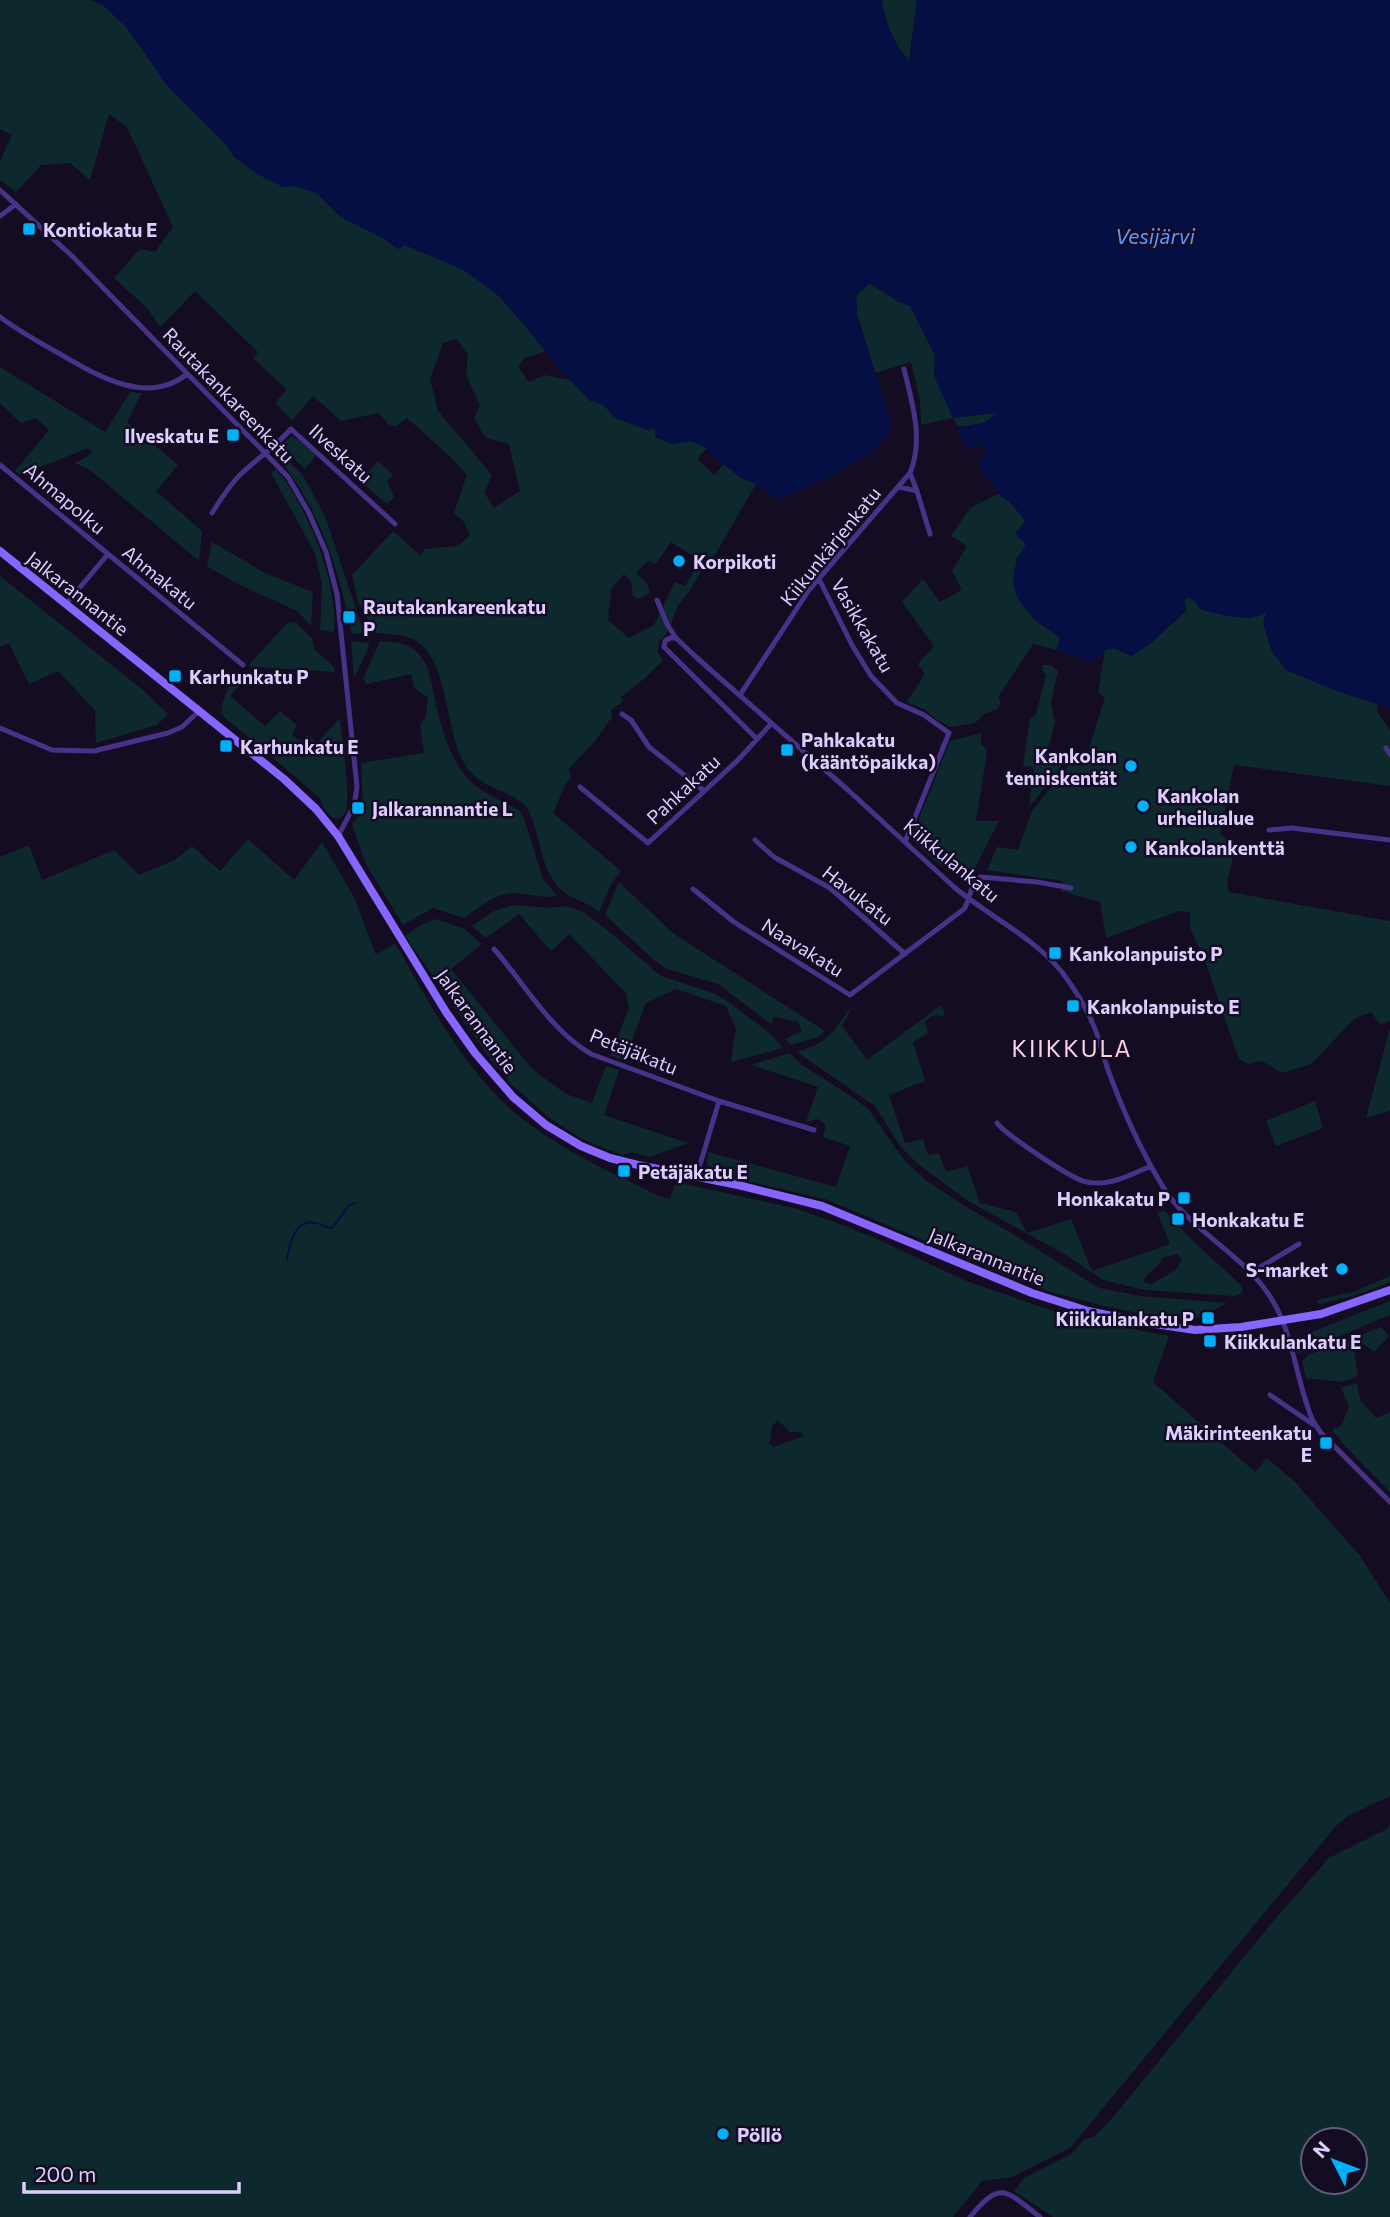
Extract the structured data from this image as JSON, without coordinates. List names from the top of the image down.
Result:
{
  "streets": {
    "main road": ["Jalkarannantie"],
    "street": [
      "Rautakankareenkatu",
      "Ilveskatu",
      "Ahmapolku",
      "Kiikunkärjenkatu",
      "Ahmakatu",
      "Vasikkakatu",
      "Pahkakatu",
      "Kiikkulankatu",
      "Havukatu",
      "Naavakatu",
      "Petäjäkatu"
    ]
  },
  "crossings": [
    ["Rautakankareenkatu", "Ilveskatu"],
    ["Rautakankareenkatu", "Jalkarannantie"],
    ["Ahmapolku", "Ahmakatu"],
    ["Kiikunkärjenkatu", "Vasikkakatu"],
    ["Kiikunkärjenkatu", "Kiikkulankatu"],
    ["Ahmakatu", "Jalkarannantie"],
    ["Jalkarannantie", "Kiikkulankatu"],
    ["Vasikkakatu", "Kiikkulankatu"],
    ["Pahkakatu", "Kiikkulankatu"],
    ["Kiikkulankatu", "Naavakatu"],
    ["Havukatu", "Naavakatu"]
  ],
  "districts": ["KIIKKULA"],
  "water": ["Vesijärvi"],
  "places": {
    "transit": [
      "Kontiokatu E",
      "Ilveskatu E",
      "Rautakankareenkatu P",
      "Karhunkatu P",
      "Karhunkatu E",
      "Pahkakatu (kääntöpaikka)",
      "Jalkarannantie L",
      "Kankolanpuisto P",
      "Kankolanpuisto E",
      "Petäjäkatu E",
      "Honkakatu P",
      "Honkakatu E",
      "Kiikkulankatu P",
      "Kiikkulankatu E",
      "Mäkirinteenkatu E"
    ],
    "other": [
      "Korpikoti",
      "Kankolan tenniskentät",
      "Kankolan urheilualue",
      "Kankolankenttä",
      "S-market",
      "Pöllö"
    ]
  },
  "scale_bar": "200 m",
  "north": "top left"
}
